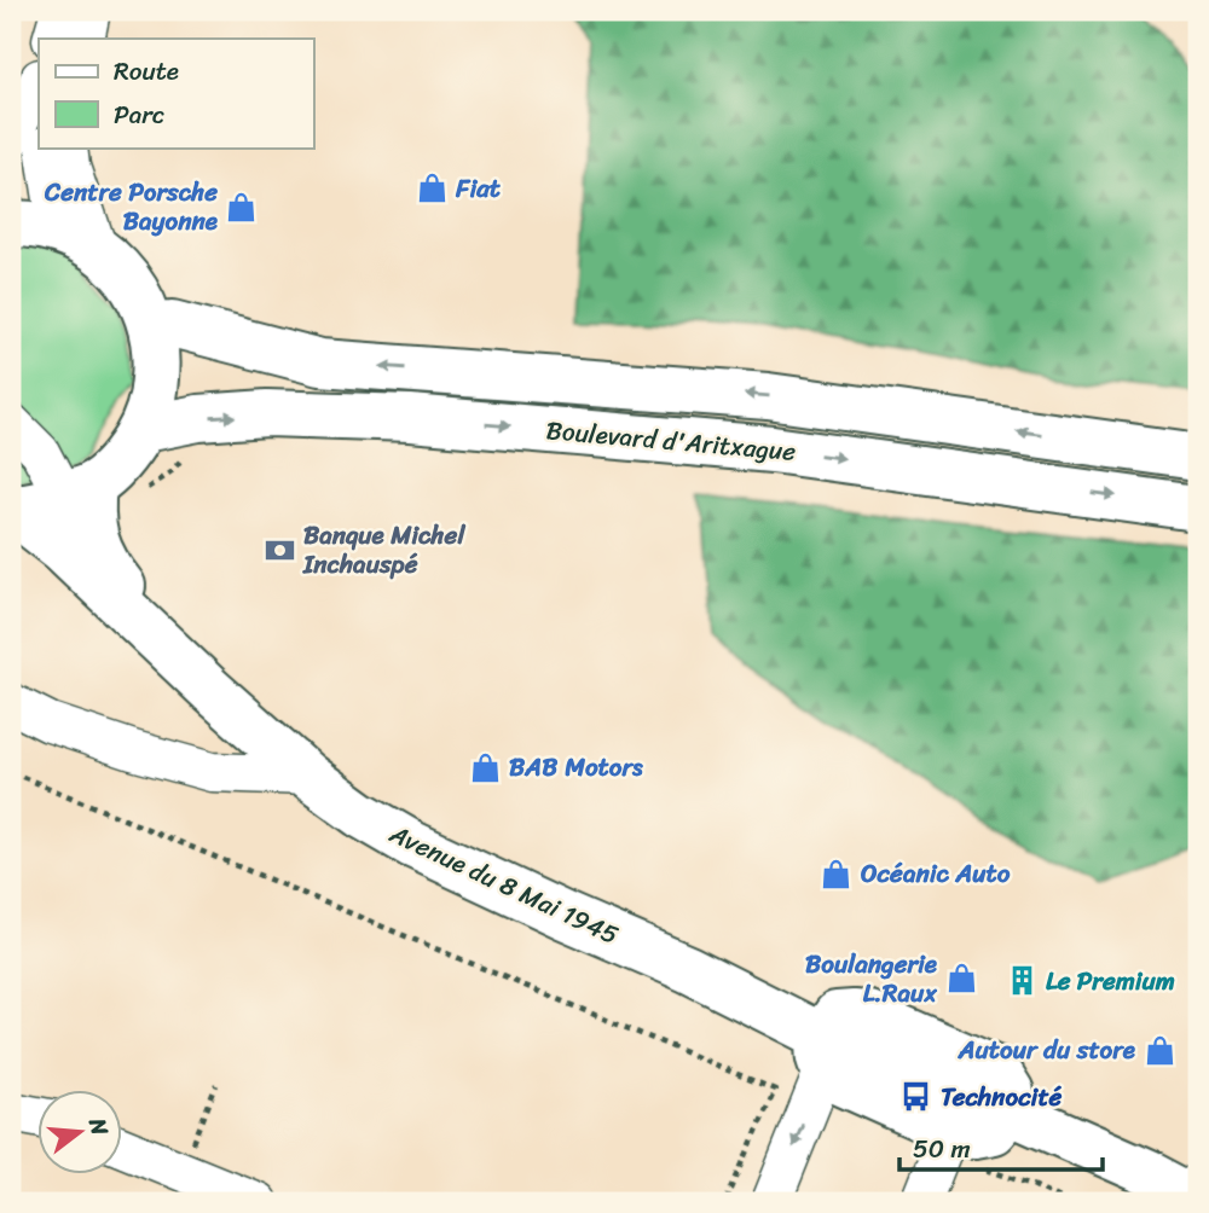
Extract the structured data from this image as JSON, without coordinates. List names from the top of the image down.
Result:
{
  "streets": {
    "main road": ["Boulevard d'Aritxague", "Avenue du 8 Mai 1945"]
  },
  "places": {
    "shop": [
      "Fiat",
      "Centre Porsche Bayonne",
      "BAB Motors",
      "Océanic Auto",
      "Boulangerie L.Raux",
      "Autour du store"
    ],
    "bank": ["Banque Michel Inchauspé"],
    "building": ["Le Premium"],
    "bus stop": ["Technocité"]
  },
  "legend": ["Route", "Parc"],
  "scale_bar": "50 m",
  "north": "right"
}
